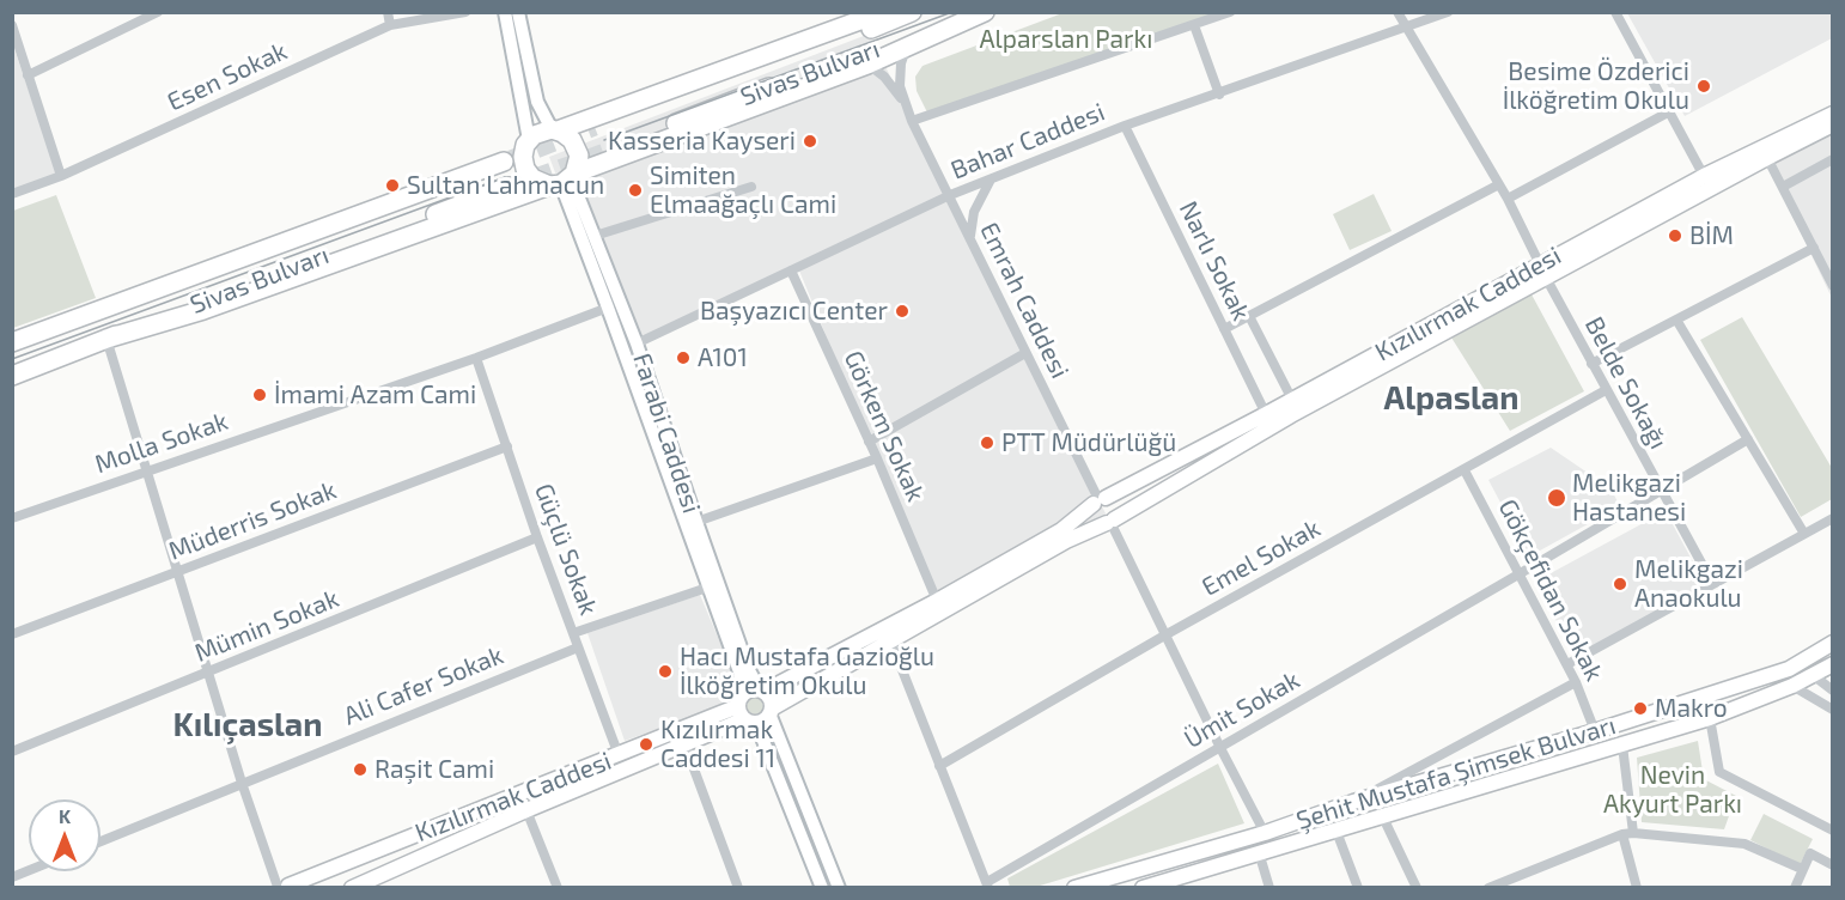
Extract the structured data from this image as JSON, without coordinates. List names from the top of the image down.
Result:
{
  "streets": {
    "highway": ["Sivas Bulvarı"],
    "main road": ["Kızılırmak Caddesi", "Şehit Mustafa Şimsek Bulvarı"],
    "street": [
      "Esen Sokak",
      "Bahar Caddesi",
      "Narlı Sokak",
      "Emrah Caddesi",
      "Belde Sokağı",
      "Görkem Sokak",
      "Farabi Caddesi",
      "Molla Sokak",
      "Müderris Sokak",
      "Güçlü Sokak",
      "Emel Sokak",
      "Gökçefidan Sokak",
      "Mümin Sokak",
      "Ali Cafer Sokak",
      "Ümit Sokak"
    ]
  },
  "crossings": [
    ["Bahar Caddesi", "Narlı Sokak"],
    ["Bahar Caddesi", "Emrah Caddesi"],
    ["Bahar Caddesi", "Belde Sokağı"],
    ["Bahar Caddesi", "Görkem Sokak"],
    ["Bahar Caddesi", "Farabi Caddesi"],
    ["Narlı Sokak", "Kızılırmak Caddesi"],
    ["Emrah Caddesi", "Kızılırmak Caddesi"],
    ["Kızılırmak Caddesi", "Belde Sokağı"],
    ["Kızılırmak Caddesi", "Görkem Sokak"],
    ["Kızılırmak Caddesi", "Farabi Caddesi"],
    ["Kızılırmak Caddesi", "Güçlü Sokak"],
    ["Belde Sokağı", "Emel Sokak"],
    ["Belde Sokağı", "Ümit Sokak"],
    ["Farabi Caddesi", "Molla Sokak"],
    ["Molla Sokak", "Güçlü Sokak"],
    ["Müderris Sokak", "Güçlü Sokak"],
    ["Güçlü Sokak", "Mümin Sokak"],
    ["Güçlü Sokak", "Ali Cafer Sokak"],
    ["Emel Sokak", "Gökçefidan Sokak"],
    ["Gökçefidan Sokak", "Ümit Sokak"],
    ["Gökçefidan Sokak", "Şehit Mustafa Şimsek Bulvarı"]
  ],
  "districts": ["Alpaslan", "Kılıçaslan"],
  "parks": ["Alparslan Parkı", "Nevin Akyurt Parkı"],
  "places": [
    "Besime Özderici İlköğretim Okulu",
    "Kasseria Kayseri",
    "Sultan Lahmacun",
    "Simiten Elmaağaçlı Cami",
    "BİM",
    "Başyazıcı Center",
    "A101",
    "İmami Azam Cami",
    "PTT Müdürlüğü",
    "Melikgazi Hastanesi",
    "Melikgazi Anaokulu",
    "Hacı Mustafa Gazioğlu İlköğretim Okulu",
    "Makro",
    "Kızılırmak Caddesi 11",
    "Raşit Cami"
  ],
  "north": "top"
}
